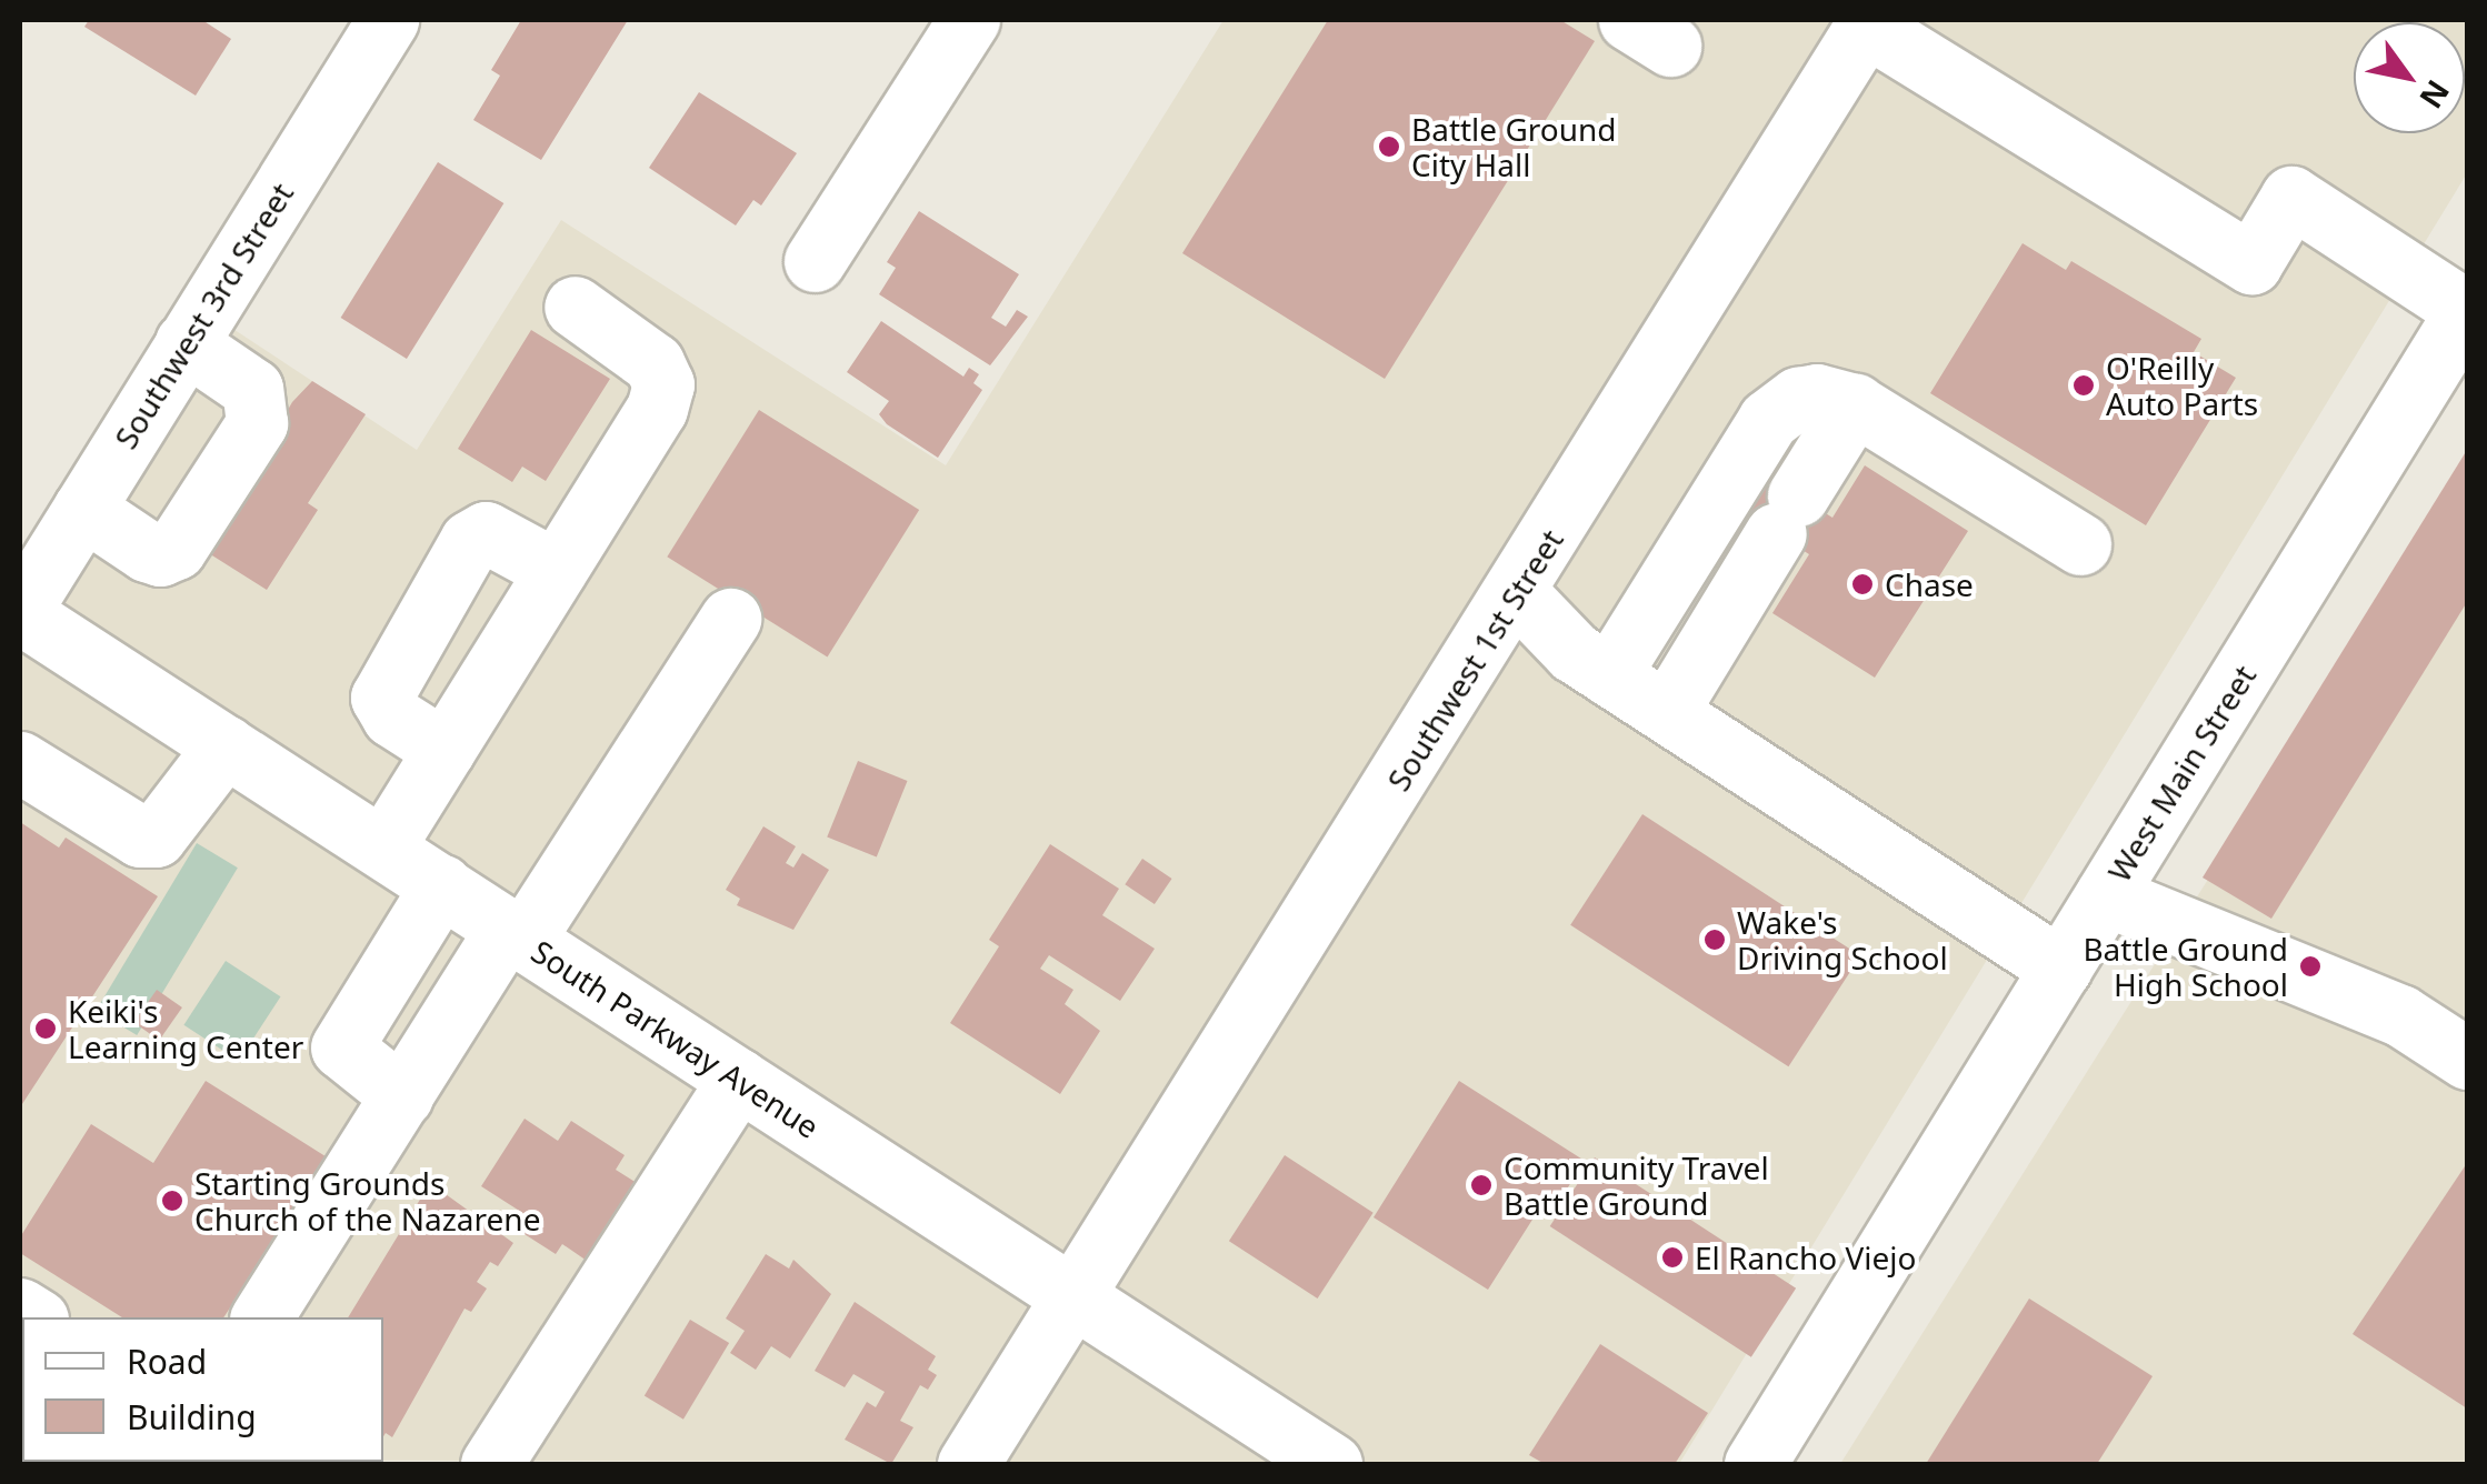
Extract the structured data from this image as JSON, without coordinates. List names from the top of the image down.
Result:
{
  "streets": {
    "main road": [
      "Southwest 3rd Street",
      "Southwest 1st Street",
      "West Main Street",
      "South Parkway Avenue"
    ]
  },
  "crossings": [
    ["Southwest 3rd Street", "South Parkway Avenue"],
    ["Southwest 1st Street", "South Parkway Avenue"]
  ],
  "places": [
    "Battle Ground City Hall",
    "O'Reilly Auto Parts",
    "Chase",
    "Wake's Driving School",
    "Battle Ground High School",
    "Keiki's Learning Center",
    "Community Travel Battle Ground",
    "Starting Grounds Church of the Nazarene",
    "El Rancho Viejo"
  ],
  "legend": ["Road", "Building"],
  "north": "bottom right"
}
